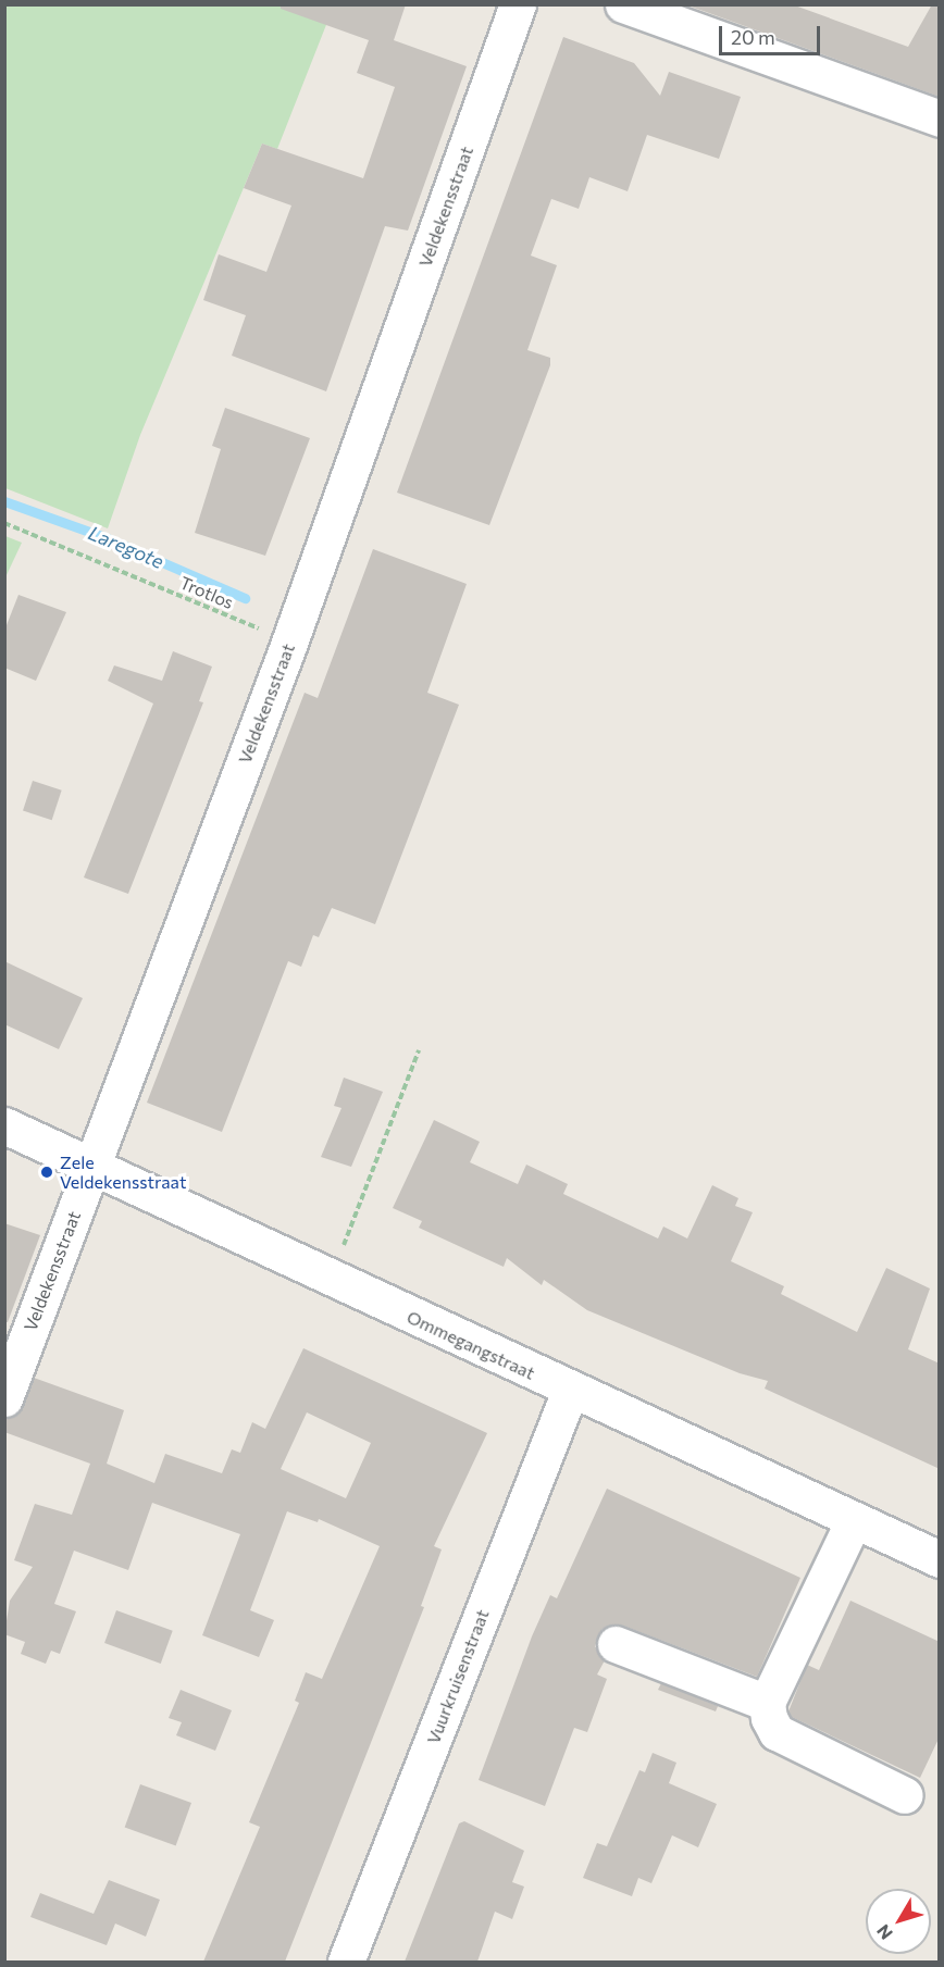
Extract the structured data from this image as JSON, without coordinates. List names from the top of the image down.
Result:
{
  "streets": {
    "street": ["Veldekensstraat", "Ommegangstraat", "Vuurkruisenstraat"],
    "path": ["Trotlos"]
  },
  "crossings": [
    ["Veldekensstraat", "Trotlos"],
    ["Veldekensstraat", "Ommegangstraat"],
    ["Ommegangstraat", "Vuurkruisenstraat"]
  ],
  "water": ["Laregote"],
  "places": ["Zele Veldekensstraat"],
  "scale_bar": "20 m",
  "north": "bottom left"
}
